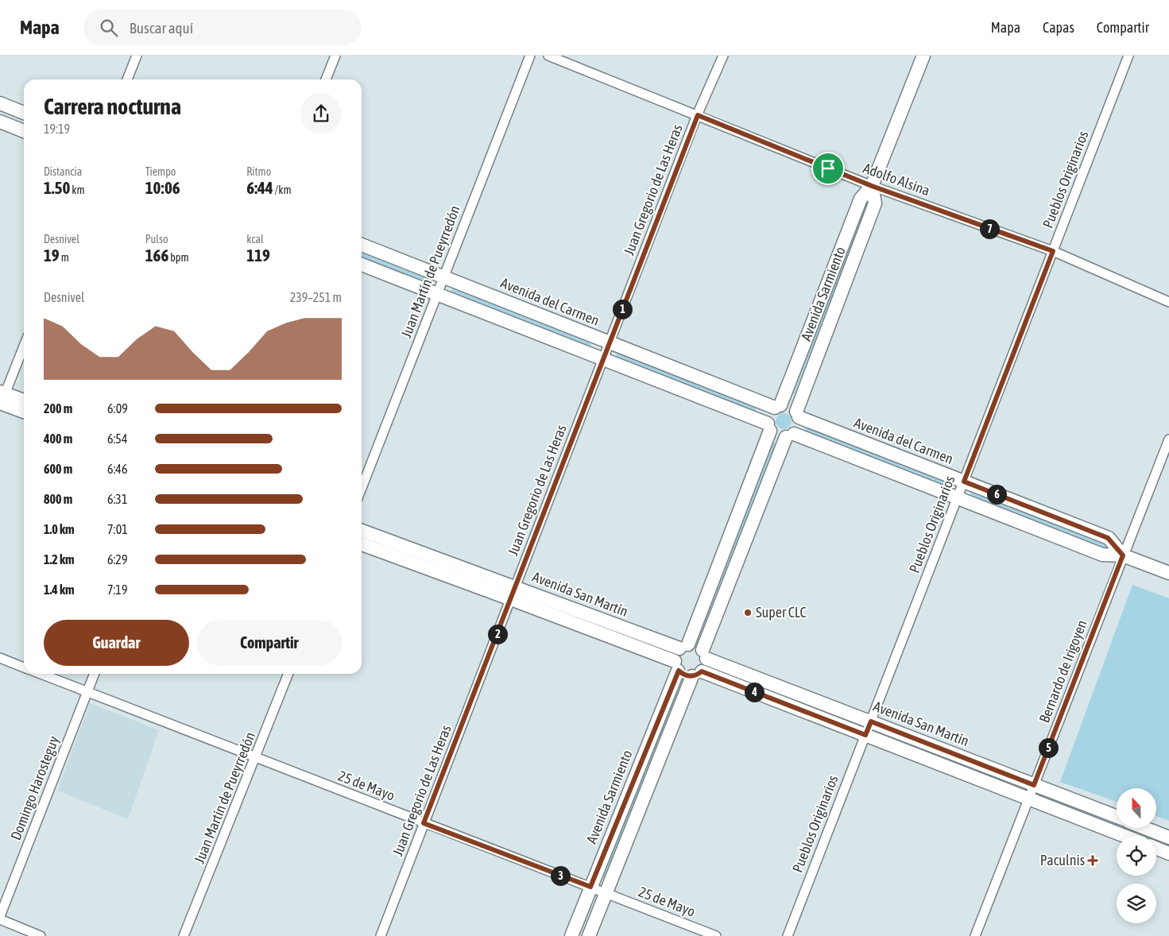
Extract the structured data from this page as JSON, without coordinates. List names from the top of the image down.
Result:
{
  "streets": {
    "main road": ["Avenida Sarmiento", "Avenida del Carmen", "Avenida San Martín"],
    "street": [
      "Adolfo Alsina",
      "Pueblos Originarios",
      "Juan Gregorio de Las Heras",
      "Juan Martín de Pueyrredón",
      "Bernardo de Irigoyen",
      "25 de Mayo",
      "Domingo Harosteguy"
    ]
  },
  "crossings": [
    ["Adolfo Alsina", "Pueblos Originarios"],
    ["Adolfo Alsina", "Juan Gregorio de Las Heras"],
    ["Adolfo Alsina", "Avenida Sarmiento"],
    ["Pueblos Originarios", "Avenida del Carmen"],
    ["Pueblos Originarios", "Avenida San Martín"],
    ["Juan Gregorio de Las Heras", "Avenida del Carmen"],
    ["Juan Gregorio de Las Heras", "Avenida San Martín"],
    ["Juan Gregorio de Las Heras", "25 de Mayo"],
    ["Juan Martín de Pueyrredón", "Avenida del Carmen"],
    ["Juan Martín de Pueyrredón", "25 de Mayo"],
    ["Avenida Sarmiento", "Avenida del Carmen"],
    ["Avenida Sarmiento", "Avenida San Martín"],
    ["Avenida Sarmiento", "25 de Mayo"],
    ["Avenida del Carmen", "Bernardo de Irigoyen"],
    ["Avenida San Martín", "Bernardo de Irigoyen"],
    ["25 de Mayo", "Domingo Harosteguy"]
  ],
  "places": {
    "other": ["Super CLC"],
    "health": ["Paculnis"]
  },
  "north": "top",
  "page": {
    "header": "Mapa",
    "search": "Buscar aquí",
    "nav": ["Mapa", "Capas", "Compartir"],
    "heading": ["Carrera nocturna", "19:19"],
    "stats": [
      ["Distancia", "1.50 km"],
      ["Tiempo", "10:06"],
      ["Ritmo", "6:44 /km"],
      ["Desnivel", "19 m"],
      ["Pulso", "166 bpm"],
      ["kcal", "119"]
    ],
    "pins": [
      "7",
      "1",
      "6",
      "2",
      "4",
      "5",
      "3"
    ],
    "chart": ["Desnivel", "239–251 m"],
    "list": [
      {
        "name": "200 m",
        "note": "6:09"
      },
      {
        "name": "400 m",
        "note": "6:54"
      },
      {
        "name": "600 m",
        "note": "6:46"
      },
      {
        "name": "800 m",
        "note": "6:31"
      },
      {
        "name": "1.0 km",
        "note": "7:01"
      },
      {
        "name": "1.2 km",
        "note": "6:29"
      },
      {
        "name": "1.4 km",
        "note": "7:19"
      }
    ],
    "buttons": ["Guardar", "Compartir"]
  }
}
